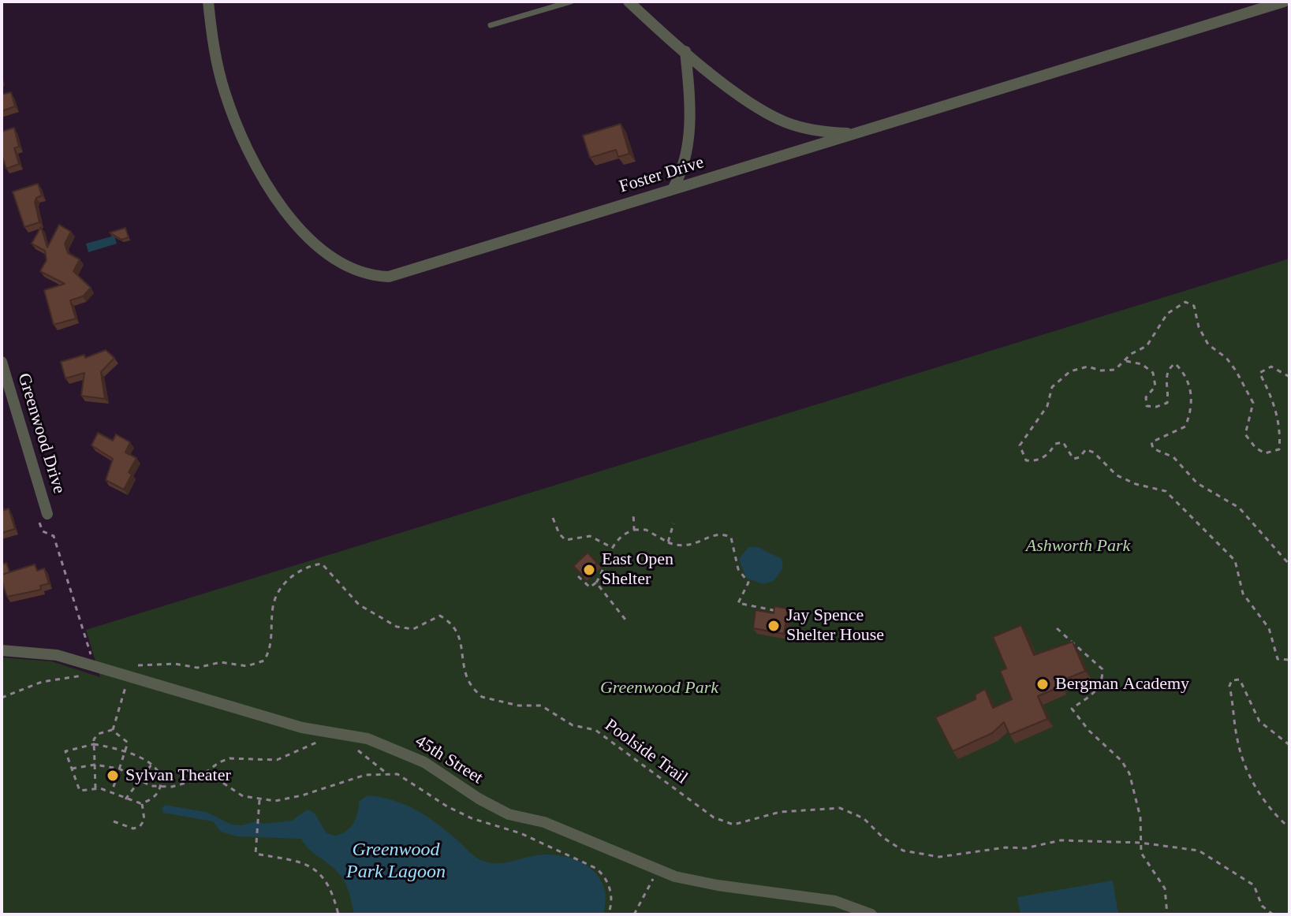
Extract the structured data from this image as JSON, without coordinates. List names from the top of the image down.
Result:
{
  "streets": {
    "street": ["Foster Drive", "Greenwood Drive", "45th Street"],
    "path": ["Poolside Trail"]
  },
  "water": ["Greenwood Park Lagoon"],
  "parks": ["Ashworth Park", "Greenwood Park"],
  "places": [
    "East Open Shelter",
    "Jay Spence Shelter House",
    "Bergman Academy",
    "Sylvan Theater"
  ]
}
